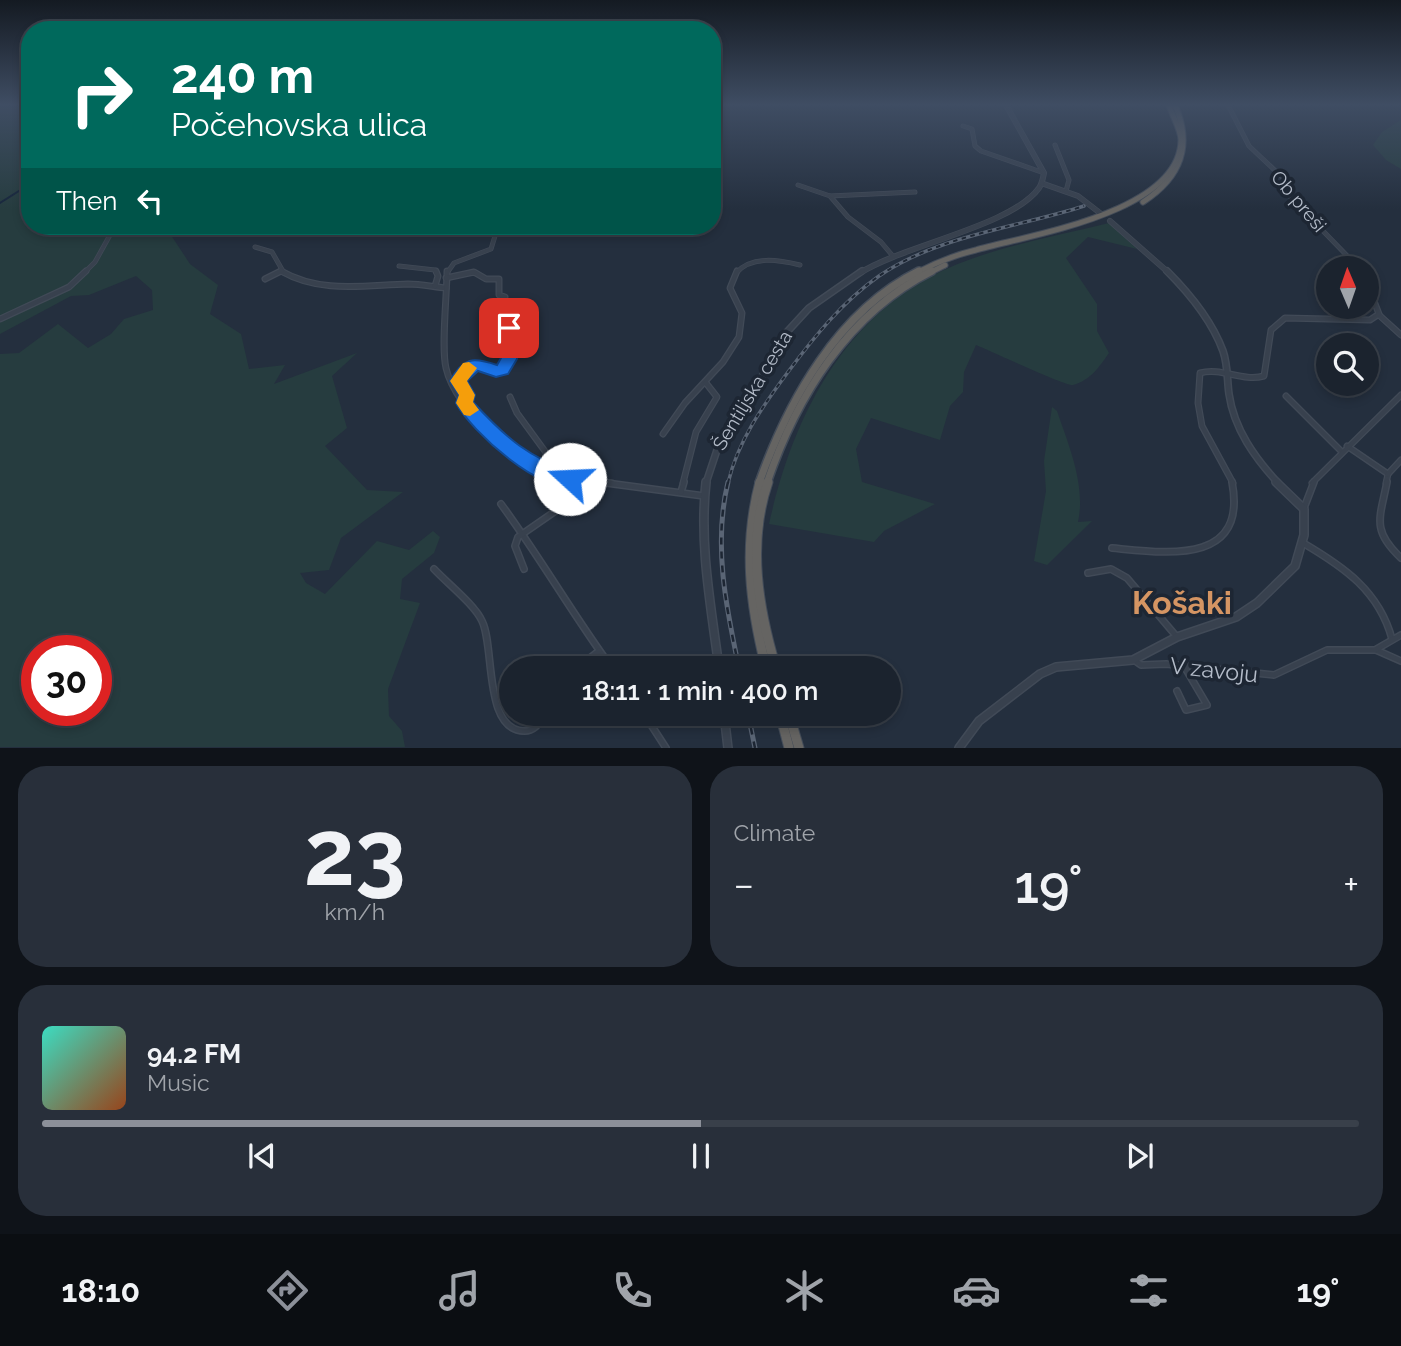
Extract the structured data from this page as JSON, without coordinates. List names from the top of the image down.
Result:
{
  "streets": {
    "street": ["Ob preši", "Šentiljska cesta", "V zavoju"]
  },
  "districts": ["Košaki"],
  "north": "top",
  "page": {
    "turn": ["240 m", "Počehovska ulica"],
    "then": "Then",
    "limit": "30",
    "trip": "18:11 · 1 min · 400 m",
    "tile": [
      ["23", "km/h"],
      "Climate"
    ],
    "heat": ["−", "19°", "+"],
    "song": ["94.2 FM", "Music"],
    "tabs": ["18:10", "19°"]
  }
}
